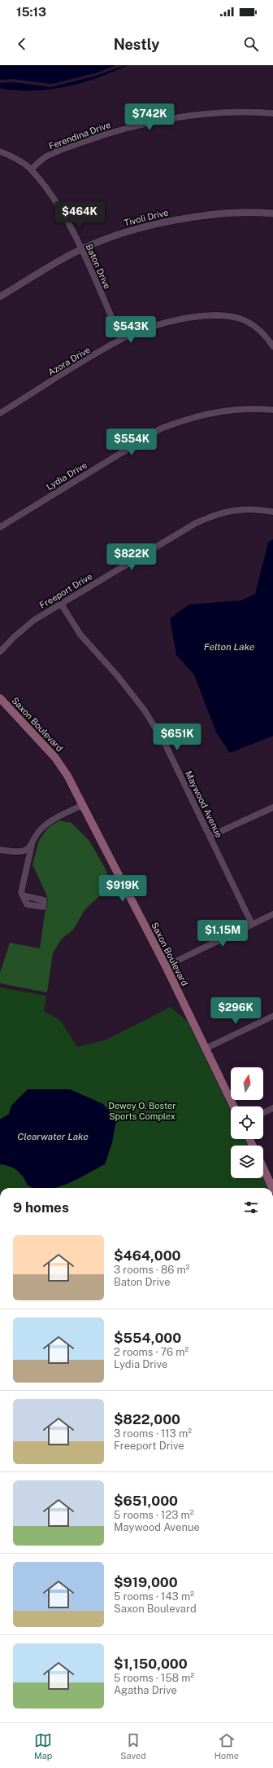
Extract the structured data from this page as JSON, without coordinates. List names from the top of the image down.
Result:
{
  "streets": {
    "main road": ["Saxon Boulevard"],
    "street": [
      "Ferendina Drive",
      "Tivoli Drive",
      "Baton Drive",
      "Azora Drive",
      "Lydia Drive",
      "Freeport Drive",
      "Maywood Avenue"
    ]
  },
  "crossings": [
    ["Ferendina Drive", "Baton Drive"],
    ["Tivoli Drive", "Baton Drive"],
    ["Baton Drive", "Azora Drive"],
    ["Freeport Drive", "Maywood Avenue"]
  ],
  "water": ["Felton Lake", "Clearwater Lake"],
  "parks": ["Dewey O. Boster Sports Complex"],
  "north": "top",
  "page": {
    "status": "15:13",
    "header": "Nestly",
    "price": [
      "$742K",
      "$464K",
      "$543K",
      "$554K",
      "$822K",
      "$651K",
      "$919K",
      "$1.15M",
      "$296K"
    ],
    "heading": "9 homes",
    "list": [
      {
        "name": "$464,000",
        "note": "3 rooms · 86 m² · Baton Drive"
      },
      {
        "name": "$554,000",
        "note": "2 rooms · 76 m² · Lydia Drive"
      },
      {
        "name": "$822,000",
        "note": "3 rooms · 113 m² · Freeport Drive"
      },
      {
        "name": "$651,000",
        "note": "5 rooms · 123 m² · Maywood Avenue"
      },
      {
        "name": "$919,000",
        "note": "5 rooms · 143 m² · Saxon Boulevard"
      },
      {
        "name": "$1,150,000",
        "note": "5 rooms · 158 m² · Agatha Drive"
      }
    ],
    "tabs": ["Map", "Saved", "Home"]
  }
}
